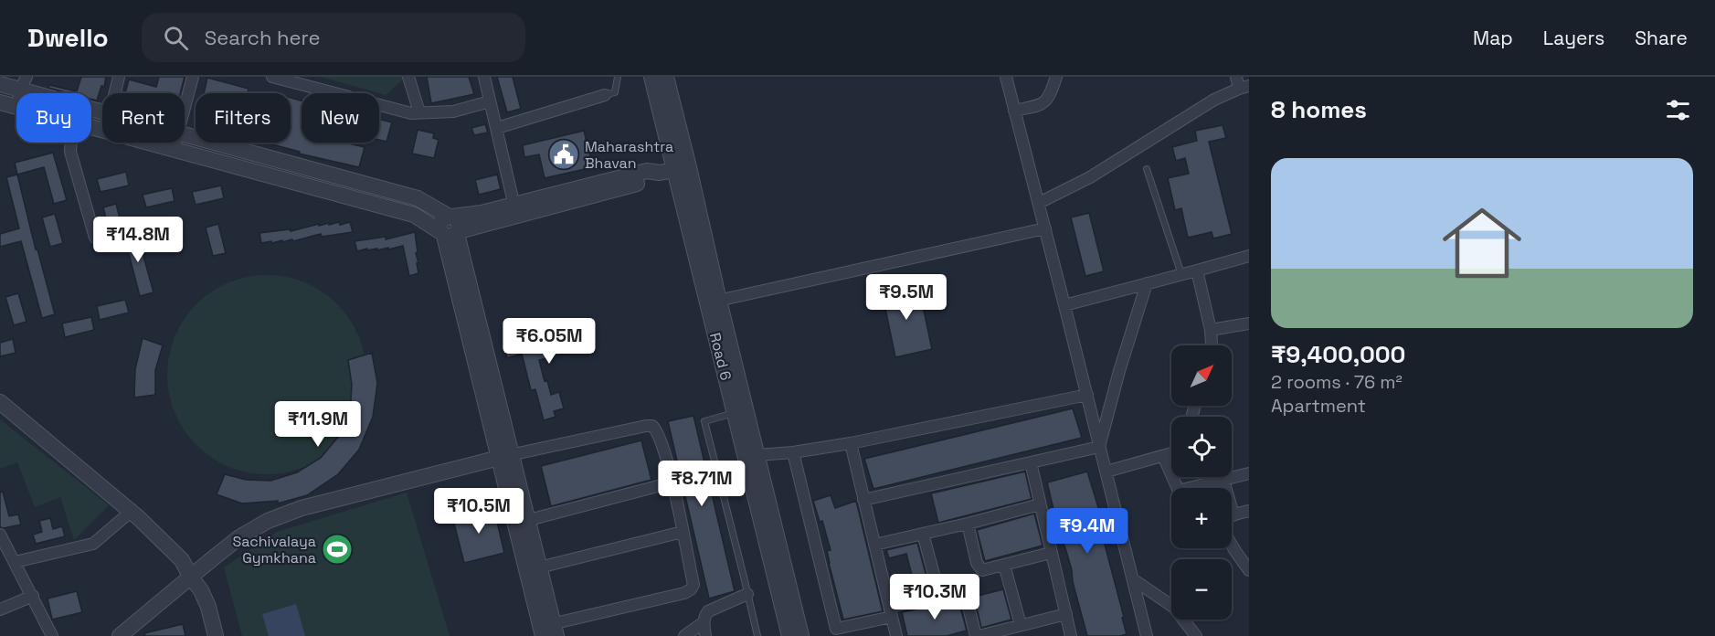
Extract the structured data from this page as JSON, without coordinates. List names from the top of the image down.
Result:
{
  "streets": {
    "street": ["Road 6"]
  },
  "places": {
    "public building": ["Maharashtra Bhavan"],
    "sports": ["Sachivalaya Gymkhana"]
  },
  "north": "top right",
  "page": {
    "header": "Dwello",
    "search": "Search here",
    "nav": ["Map", "Layers", "Share"],
    "heading": "8 homes",
    "chip": [
      "Buy",
      "Rent",
      "Filters",
      "New"
    ],
    "list": [
      {
        "name": "₹9,400,000",
        "note": "2 rooms · 76 m² · Apartment"
      }
    ],
    "price": [
      "₹14.8M",
      "₹9.5M",
      "₹6.05M",
      "₹11.9M",
      "₹8.71M",
      "₹10.5M",
      "₹9.4M",
      "₹10.3M"
    ],
    "map_buttons": ["+", "−"]
  }
}
